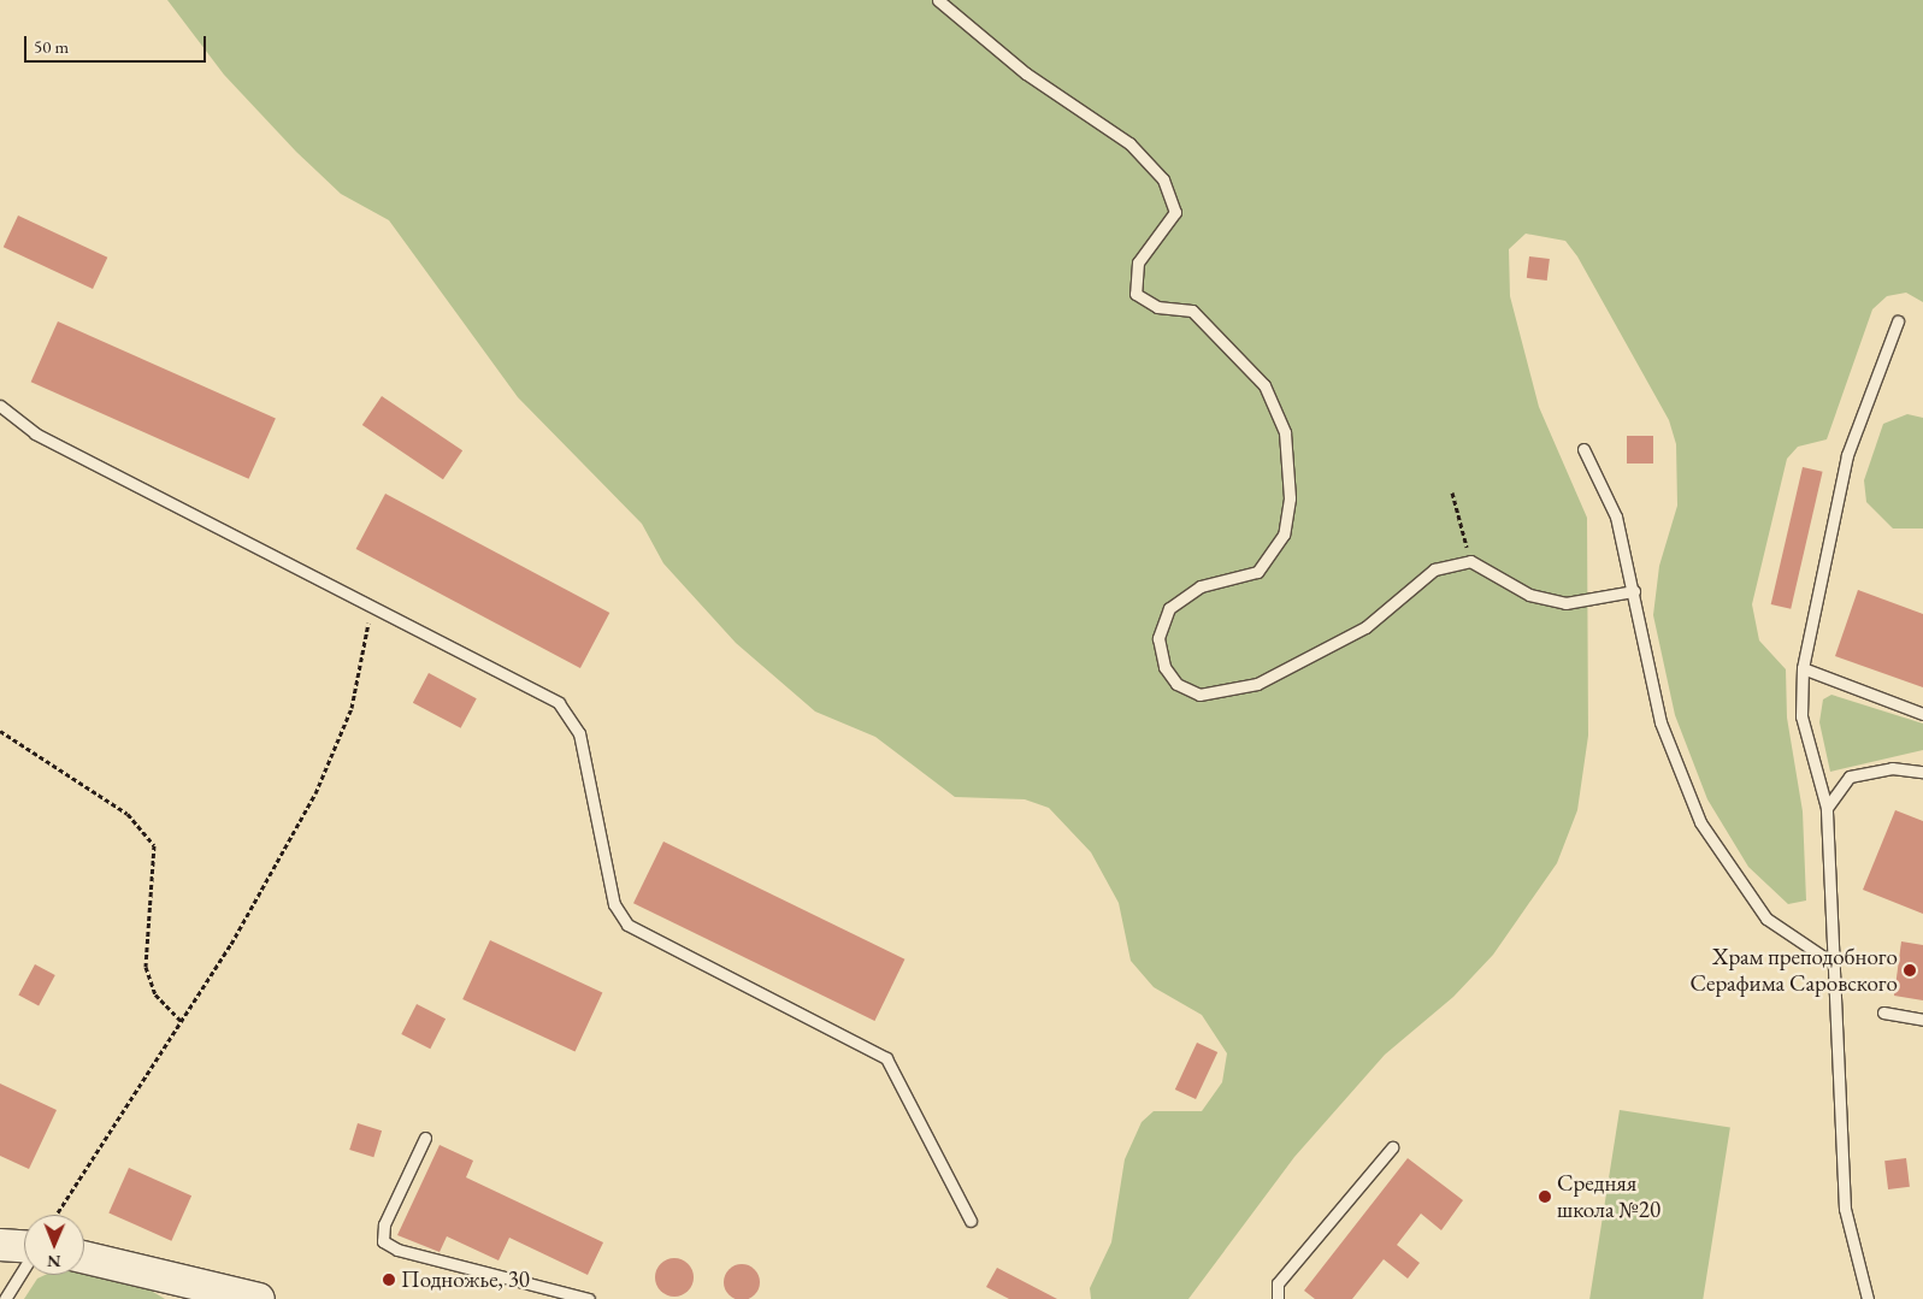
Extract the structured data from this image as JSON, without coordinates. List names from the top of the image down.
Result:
{
  "places": ["Храм преподобного Серафима Саровского", "Средняя школа №20", "Подножье, 30"],
  "scale_bar": "50 m",
  "north": "bottom"
}
